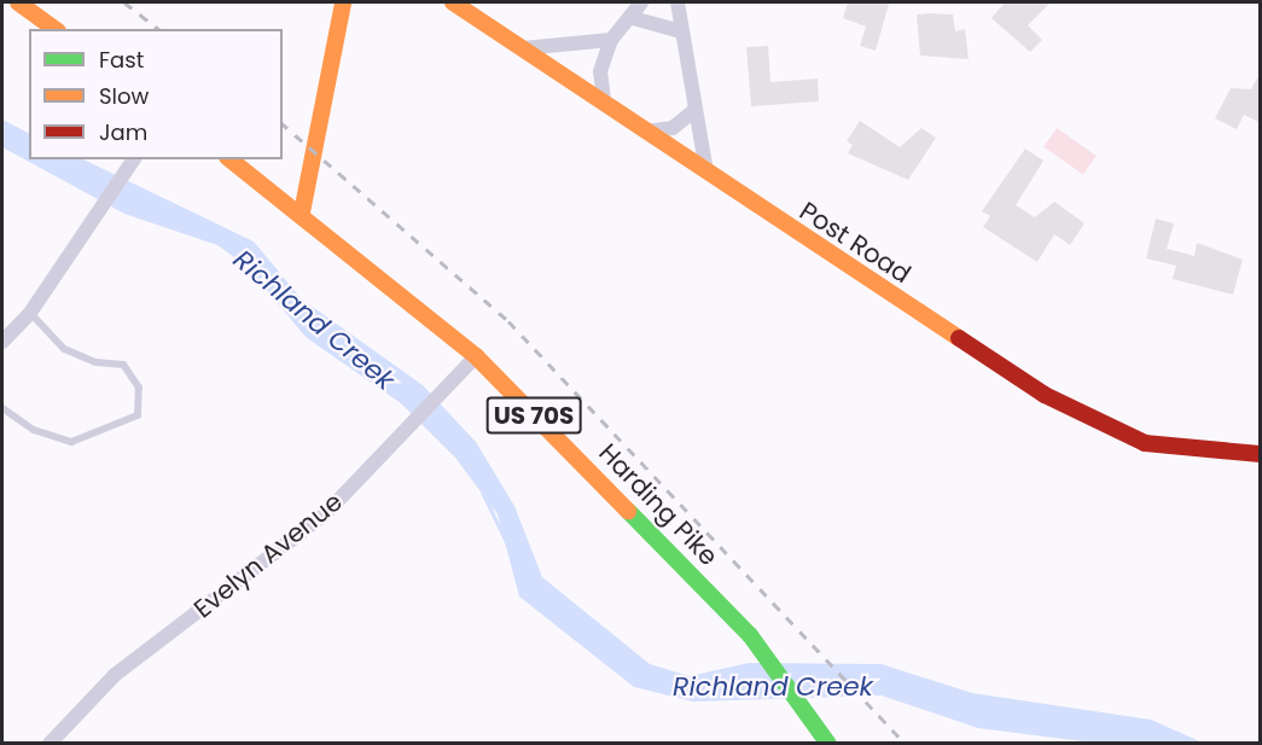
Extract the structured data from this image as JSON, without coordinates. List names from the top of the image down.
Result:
{
  "streets": {
    "street": [
      "Post Road",
      "US 70S",
      "Harding Pike",
      "Evelyn Avenue"
    ]
  },
  "crossings": [
    ["Harding Pike", "Evelyn Avenue"]
  ],
  "water": ["Richland Creek"],
  "legend": ["Fast", "Slow", "Jam"]
}
